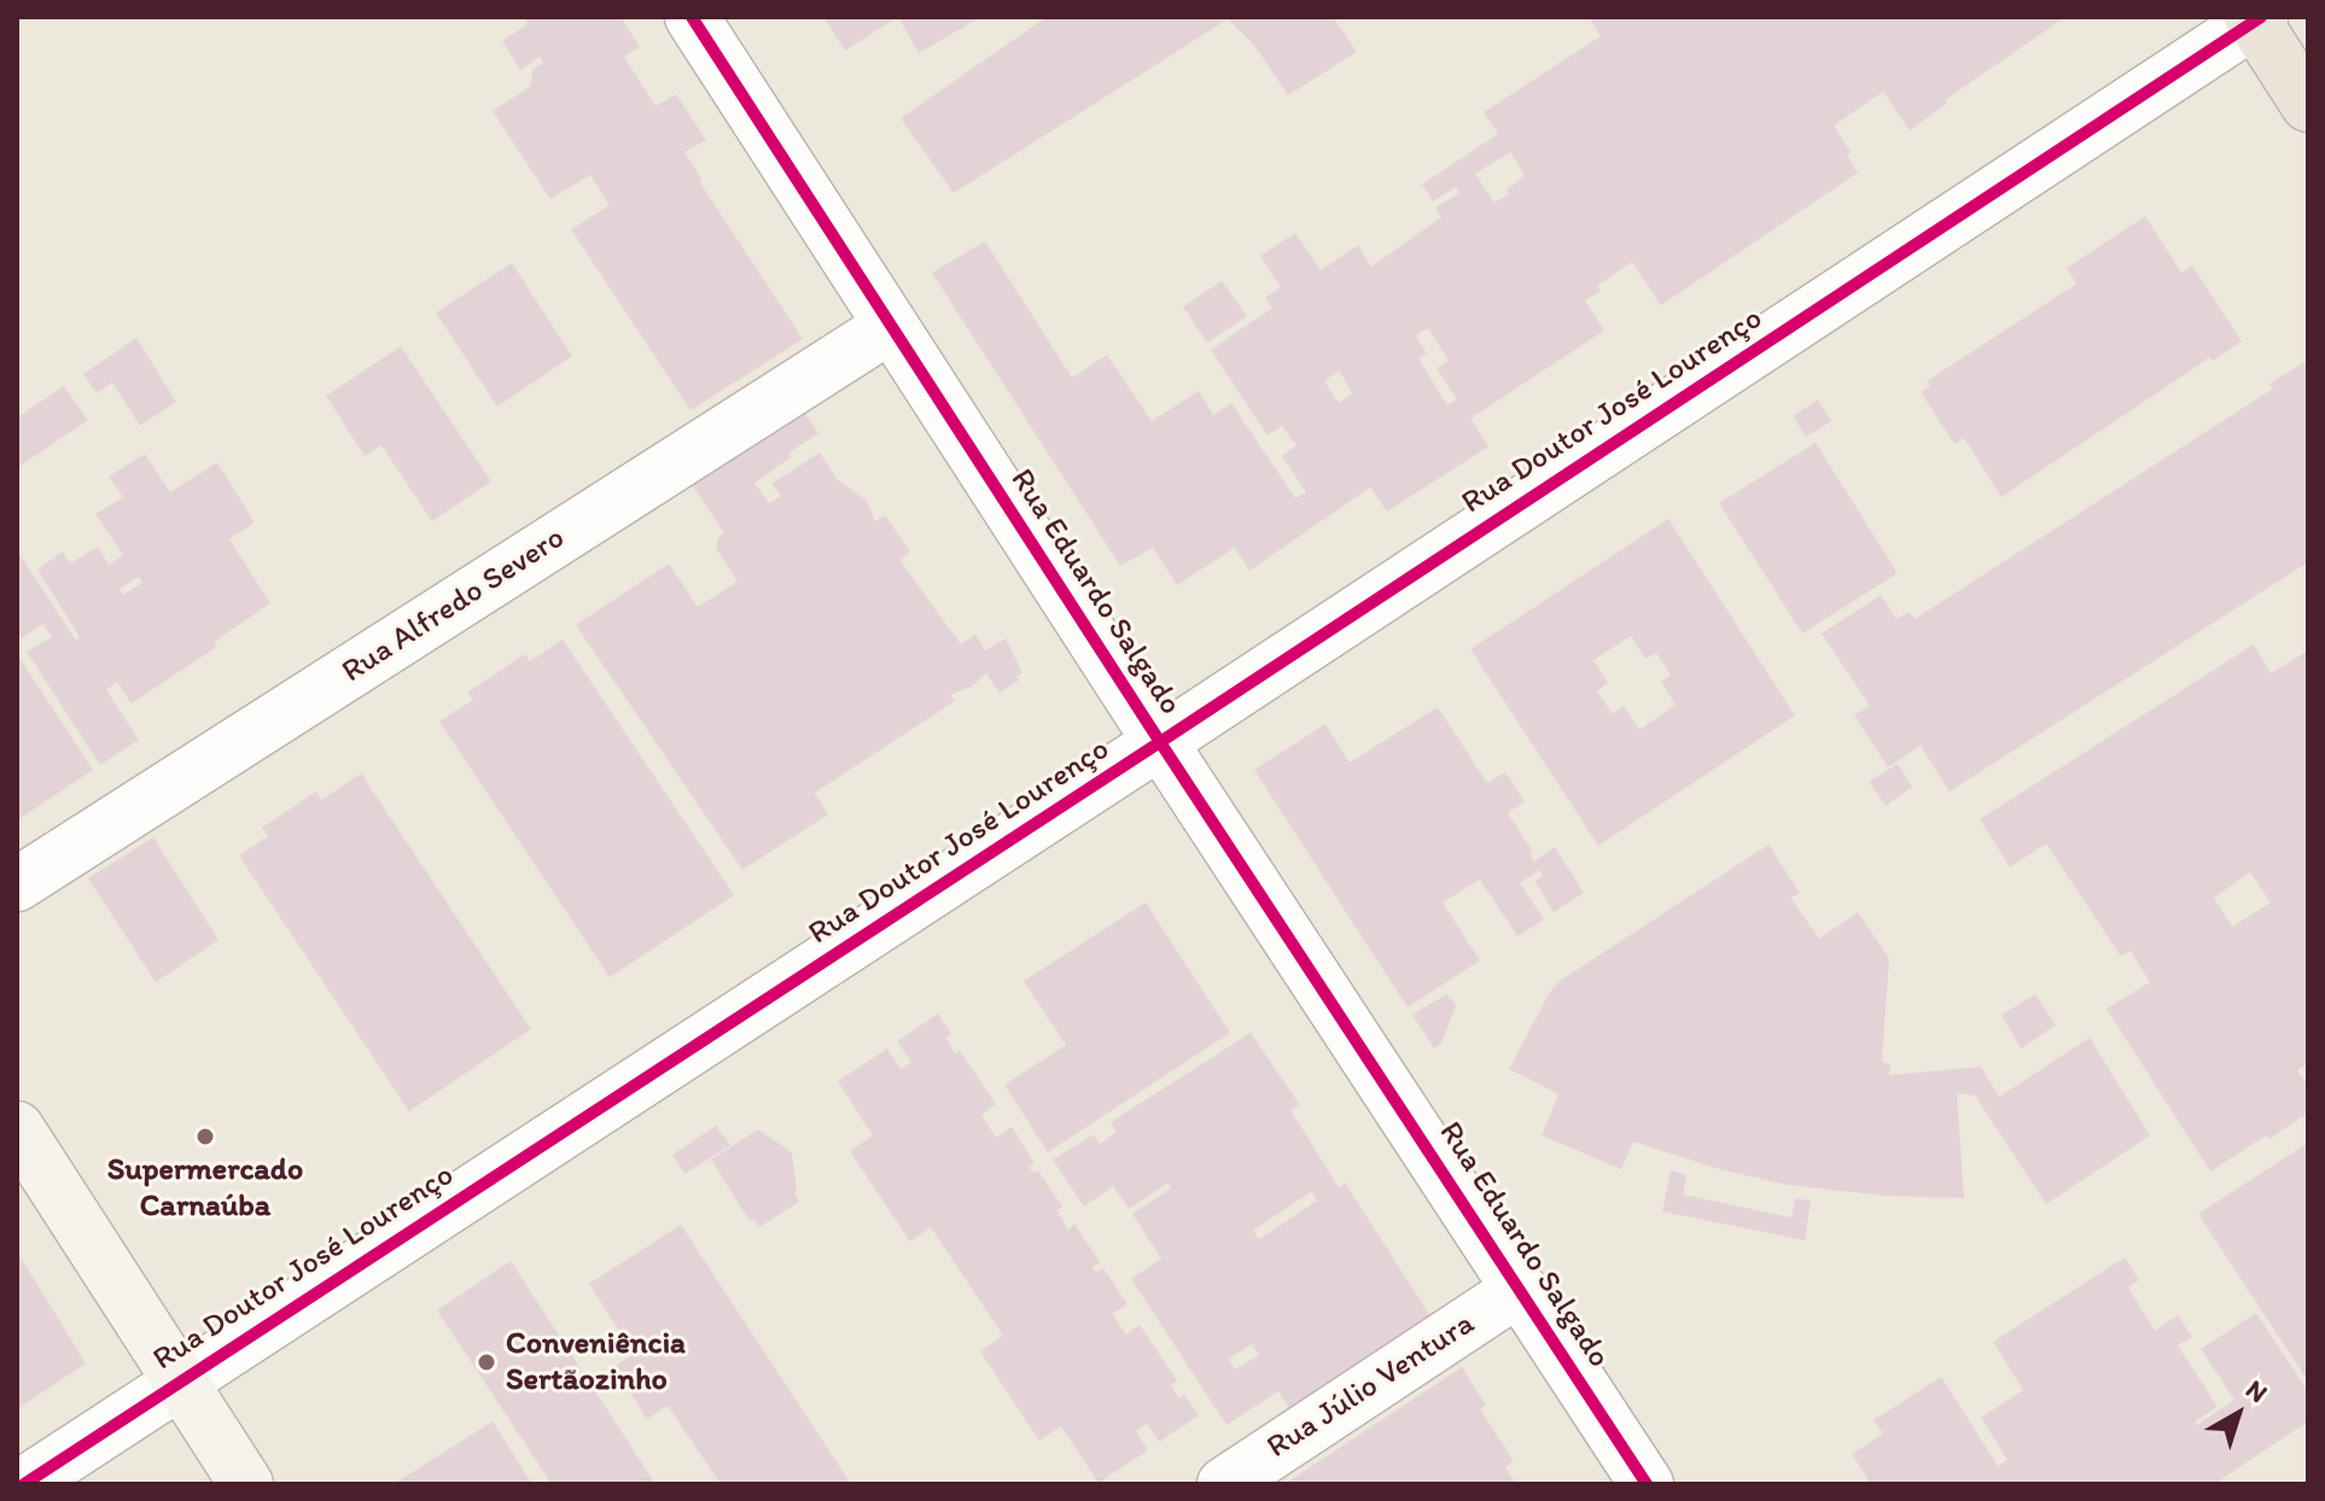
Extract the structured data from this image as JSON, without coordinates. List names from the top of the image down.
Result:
{
  "streets": {
    "street": [
      "Rua Doutor José Lourenço",
      "Rua Eduardo Salgado",
      "Rua Alfredo Severo",
      "Rua Júlio Ventura"
    ]
  },
  "crossings": [
    ["Rua Doutor José Lourenço", "Rua Eduardo Salgado"],
    ["Rua Eduardo Salgado", "Rua Alfredo Severo"],
    ["Rua Eduardo Salgado", "Rua Júlio Ventura"]
  ],
  "places": ["Supermercado Carnaúba", "Conveniência Sertãozinho"],
  "north": "top right"
}
